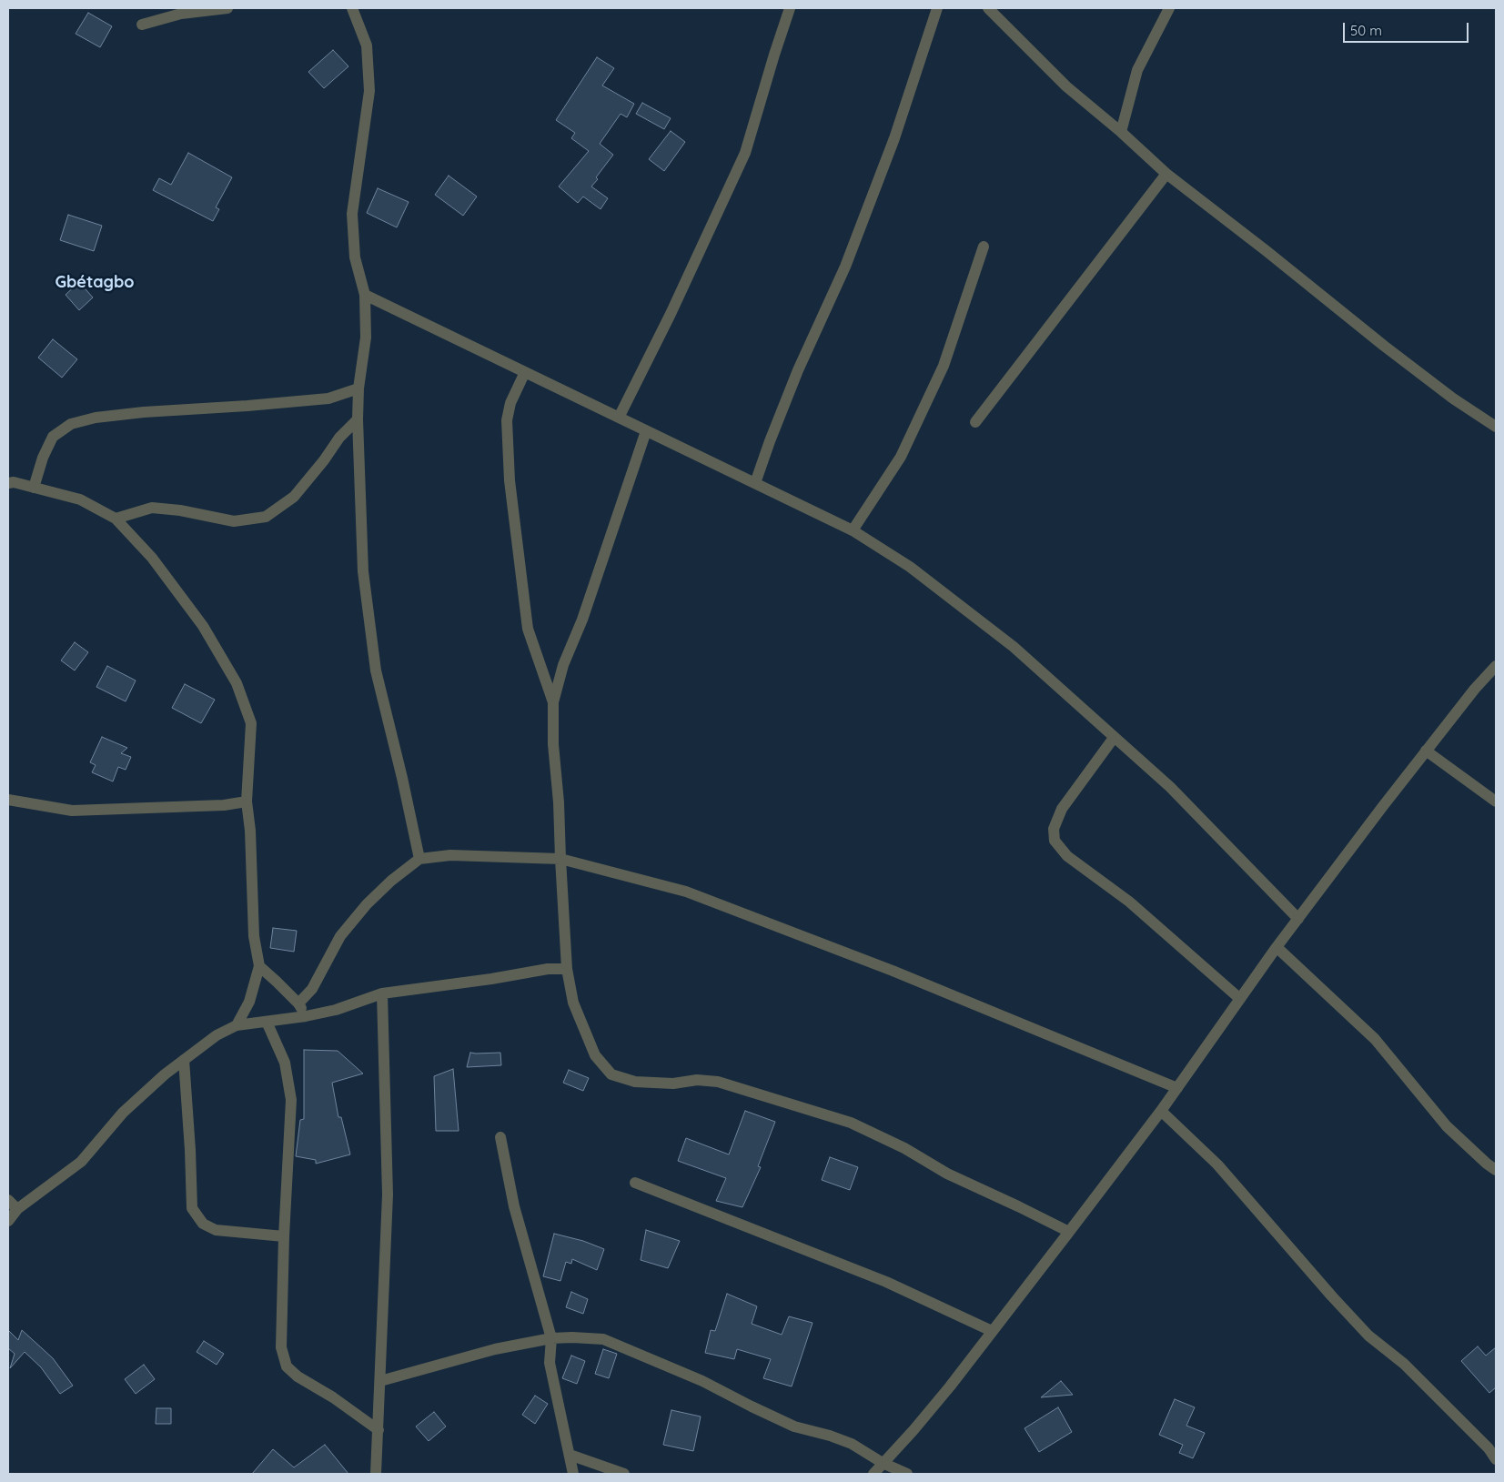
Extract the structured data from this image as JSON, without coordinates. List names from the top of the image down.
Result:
{
  "districts": ["Gbétagbo"],
  "scale_bar": "50 m"
}
